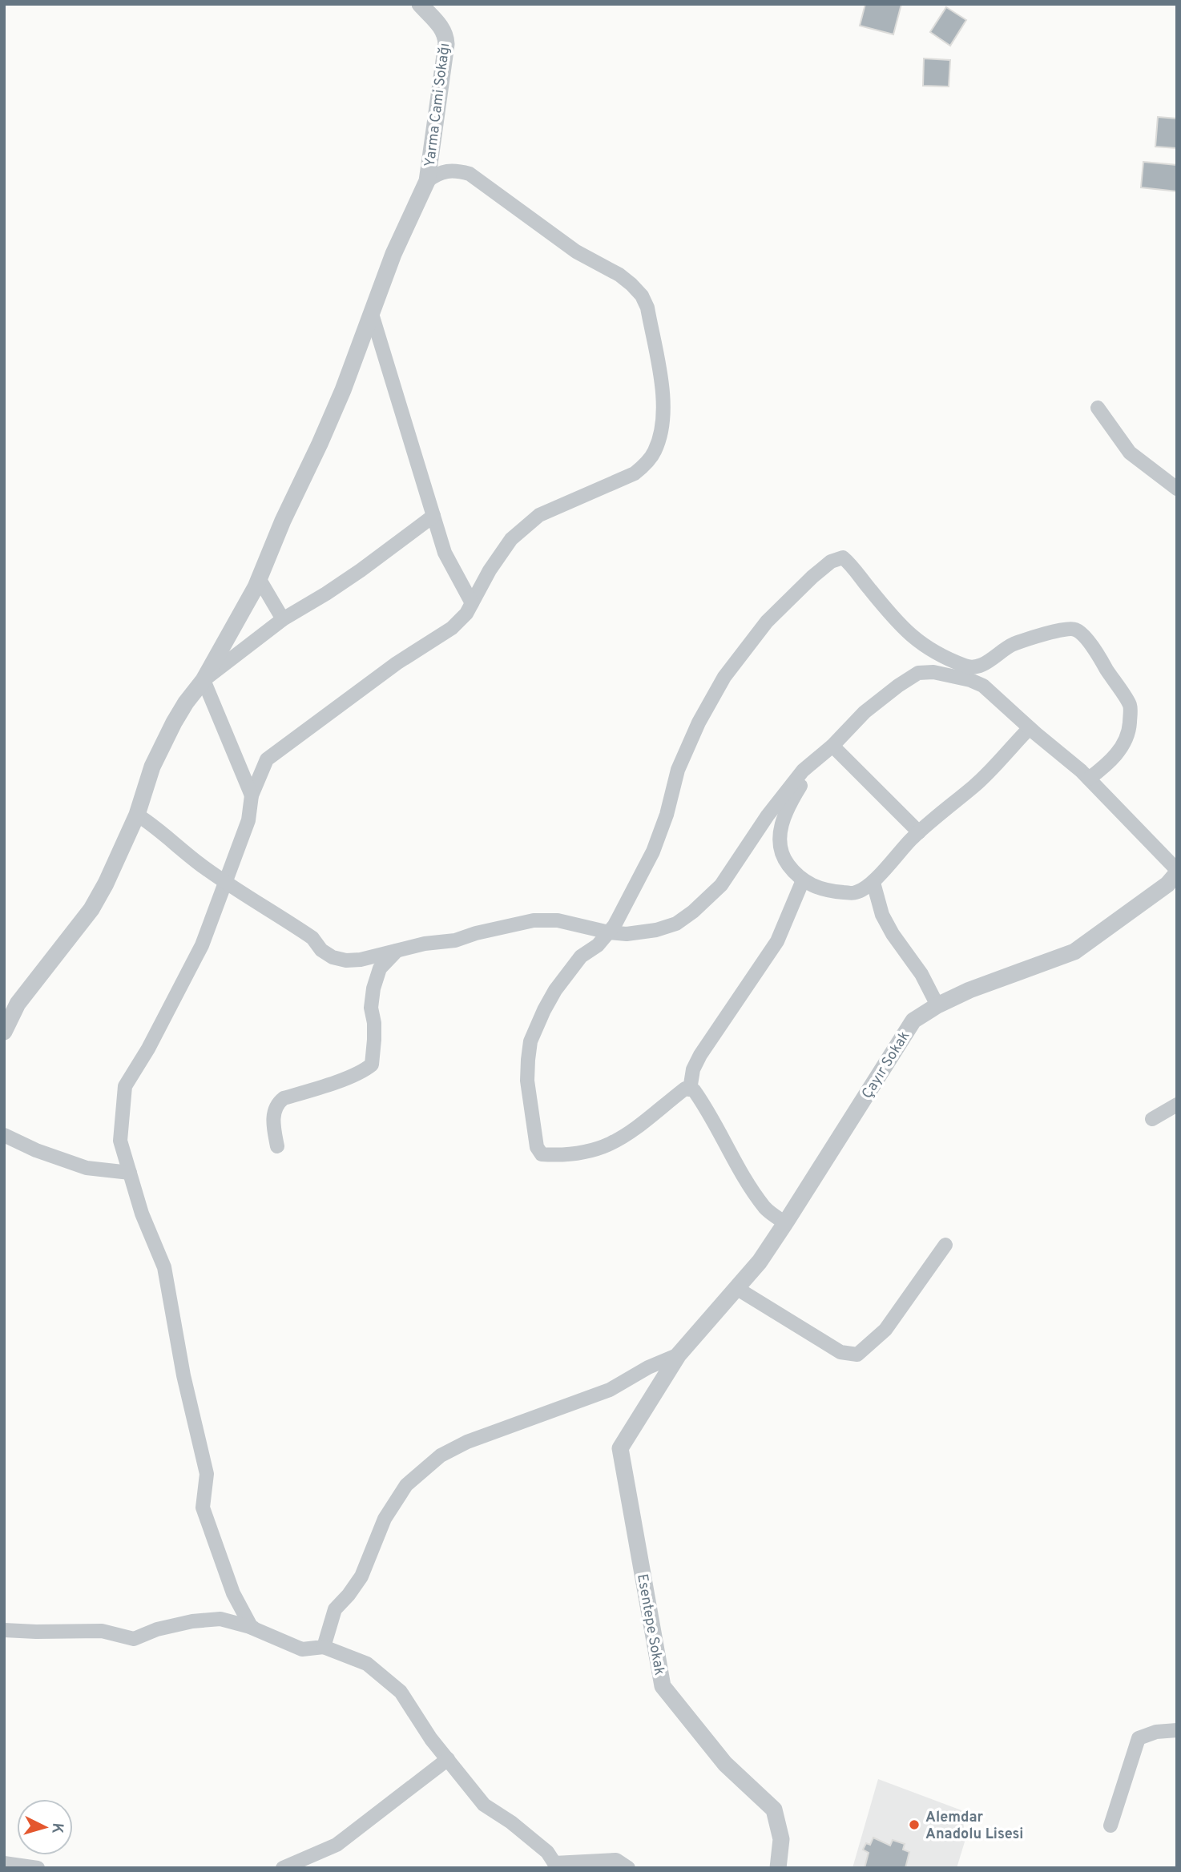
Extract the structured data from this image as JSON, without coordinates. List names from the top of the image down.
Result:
{
  "streets": {
    "street": ["Yarma Cami Sokağı", "Çayır Sokak", "Esentepe Sokak"]
  },
  "crossings": [
    ["Çayır Sokak", "Esentepe Sokak"]
  ],
  "places": ["Alemdar Anadolu Lisesi"],
  "north": "right"
}
